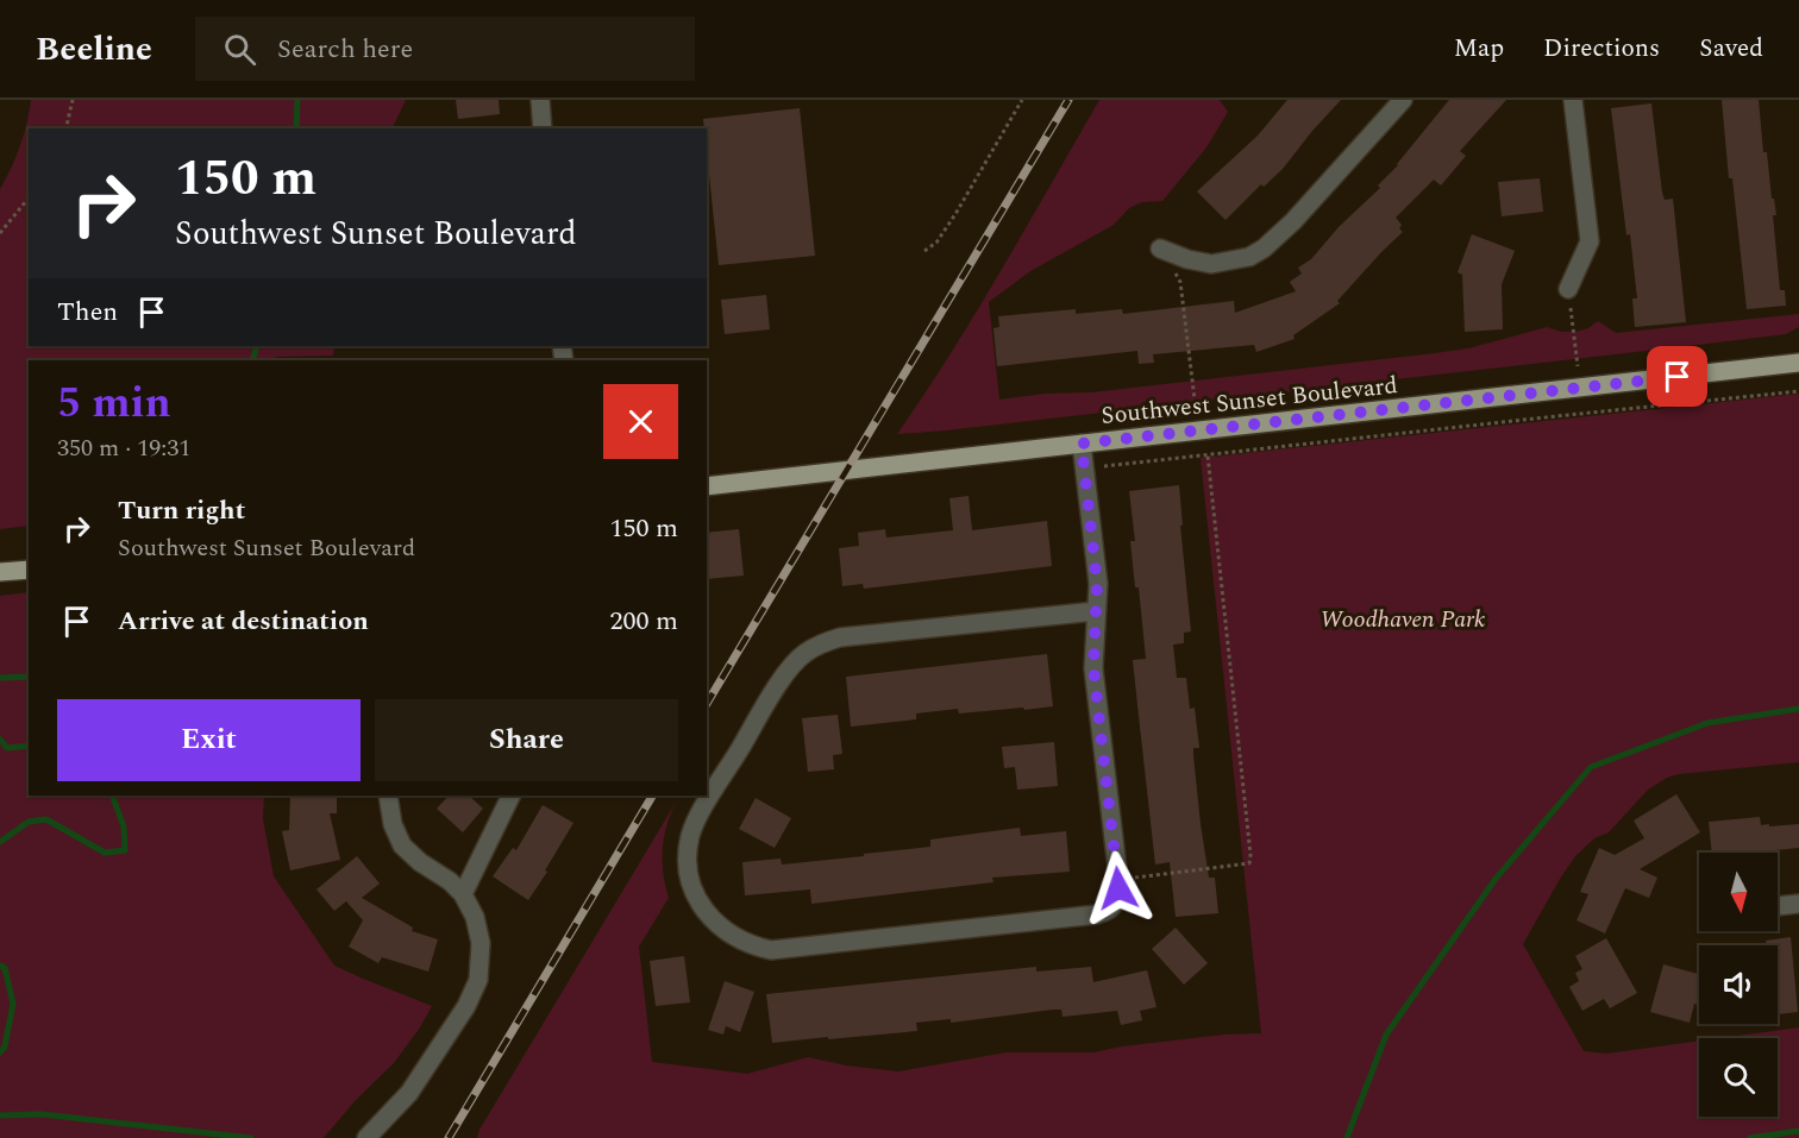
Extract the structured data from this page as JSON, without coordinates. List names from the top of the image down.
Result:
{
  "streets": {
    "main road": ["Southwest Sunset Boulevard"]
  },
  "parks": ["Woodhaven Park"],
  "north": "bottom",
  "page": {
    "header": "Beeline",
    "search": "Search here",
    "nav": ["Map", "Directions", "Saved"],
    "turn": ["150 m", "Southwest Sunset Boulevard"],
    "then": "Then",
    "heading": ["5 min", "350 m · 19:31"],
    "list": [
      {
        "name": "Turn right",
        "note": "Southwest Sunset Boulevard",
        "value": "150 m"
      },
      {
        "name": "Arrive at destination",
        "value": "200 m"
      }
    ],
    "buttons": ["Exit", "Share"]
  }
}
